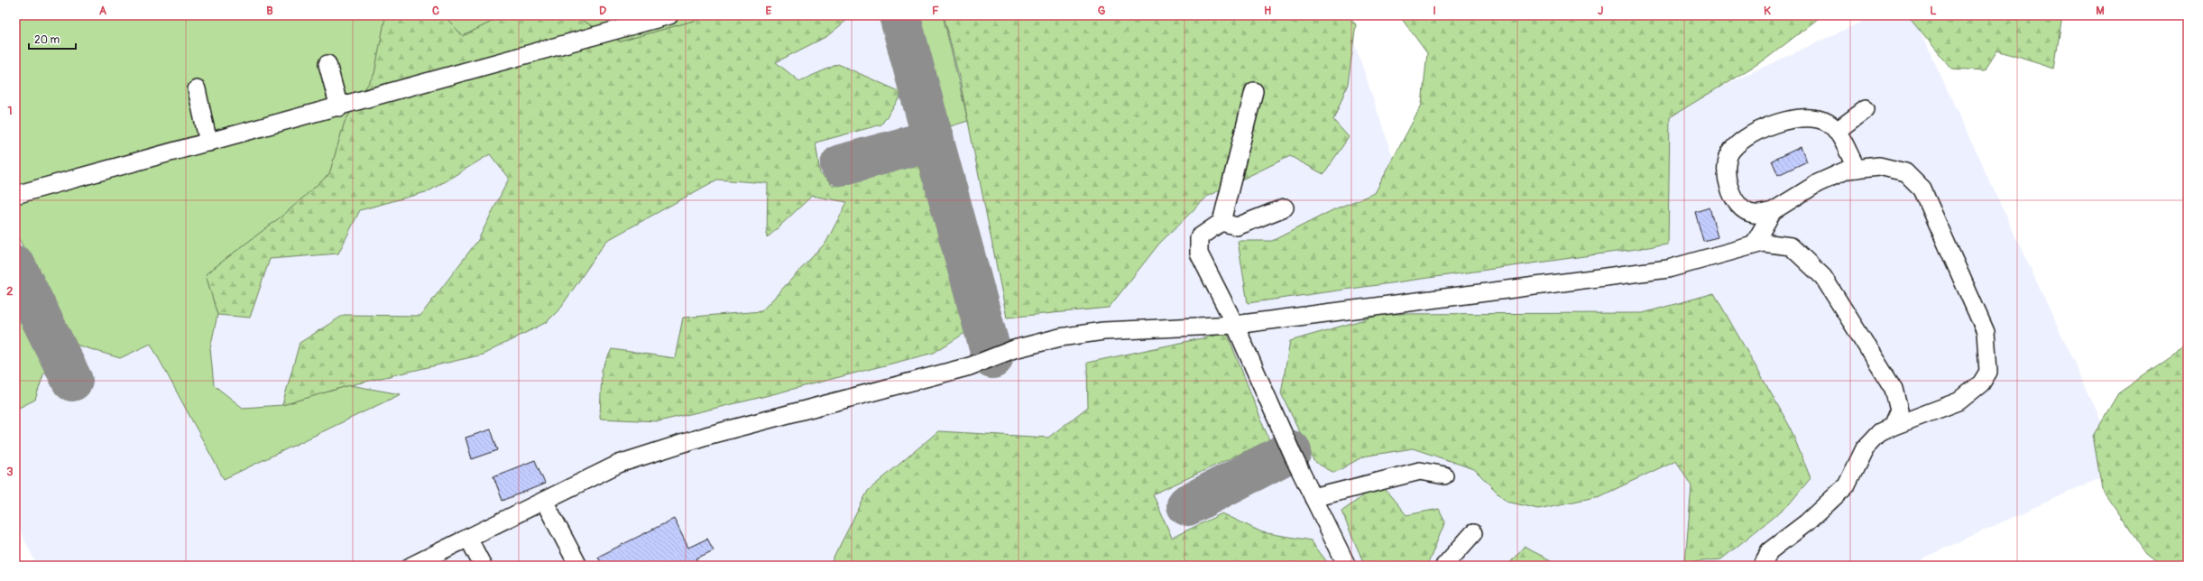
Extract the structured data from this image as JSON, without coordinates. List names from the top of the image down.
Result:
{
  "scale_bar": "20 m",
  "grid": {
    "columns": [
      "A",
      "B",
      "C",
      "D",
      "E",
      "F",
      "G",
      "H",
      "I",
      "J",
      "K",
      "L",
      "M"
    ],
    "rows": ["1", "2", "3"]
  }
}
